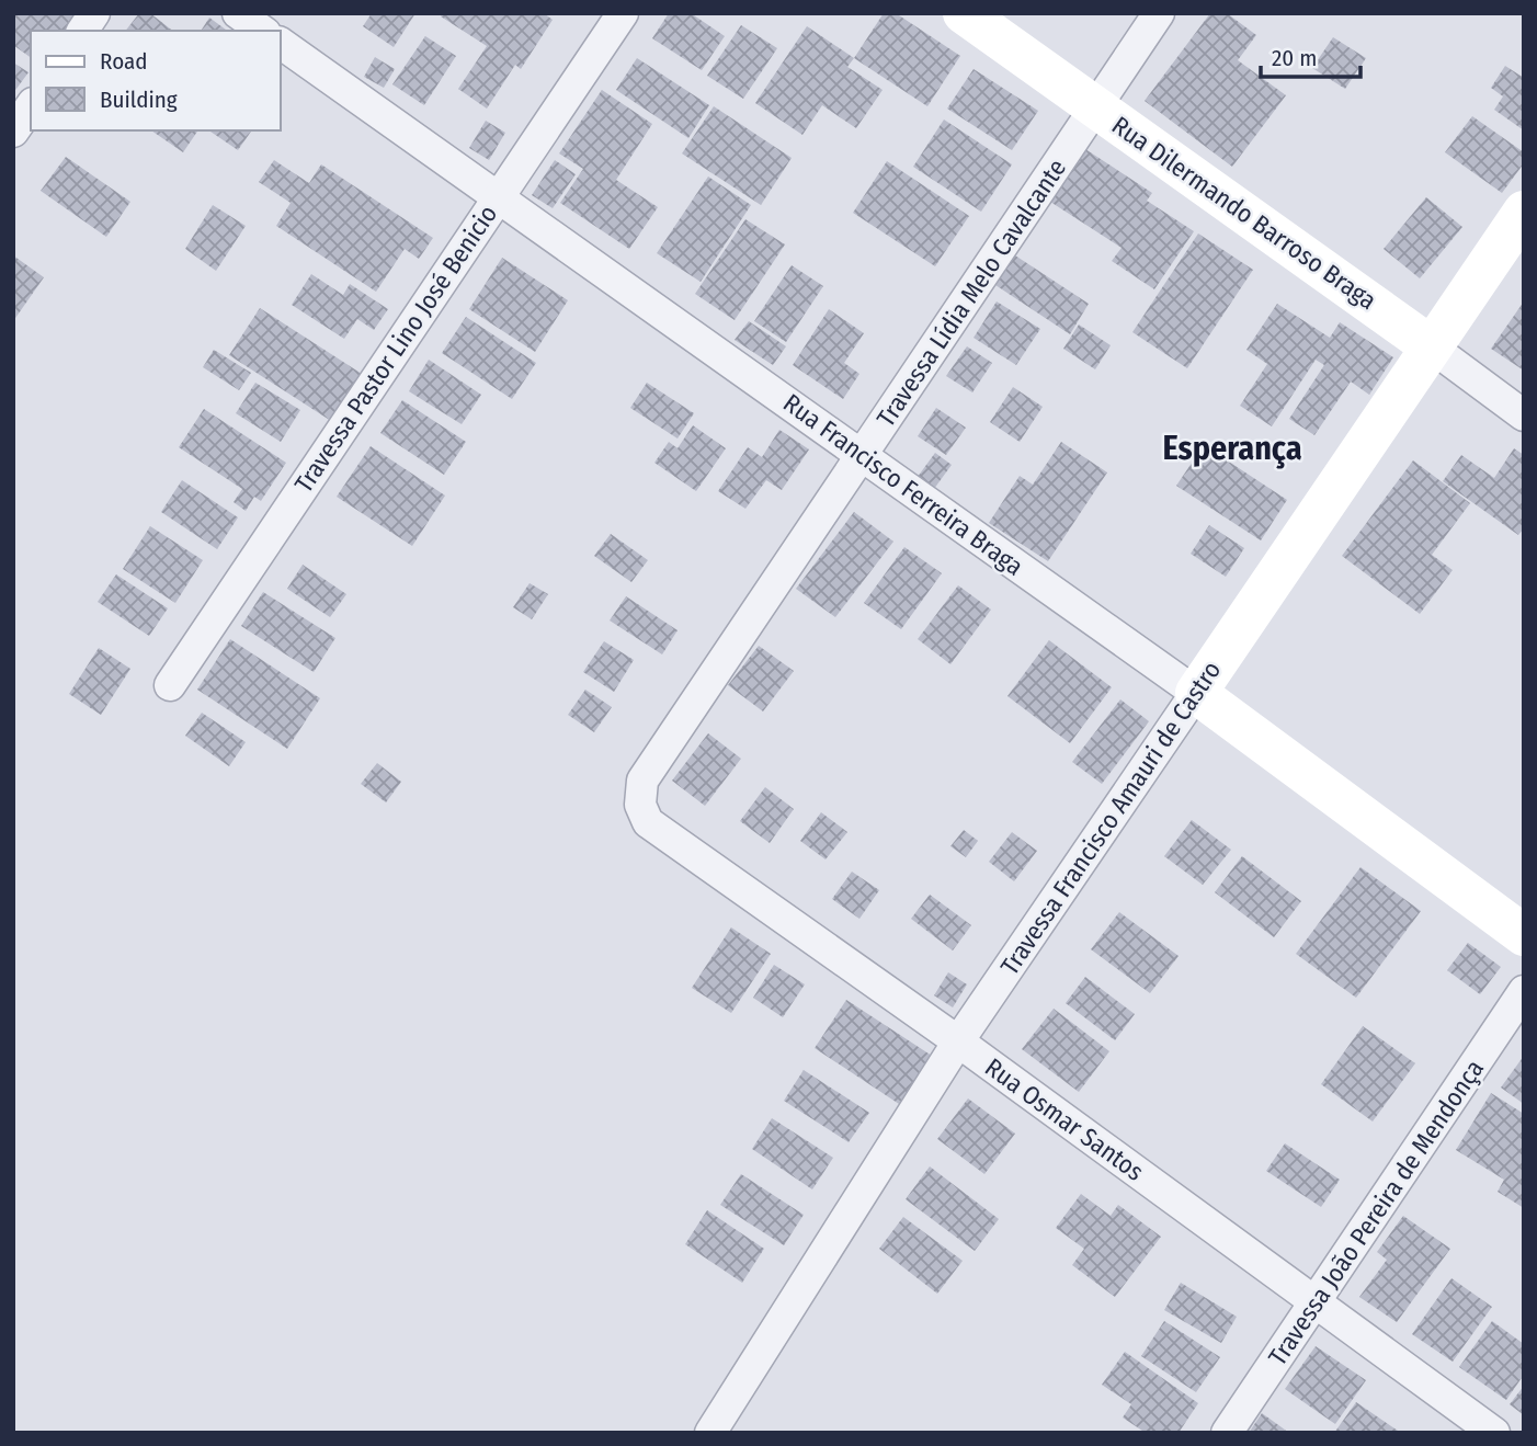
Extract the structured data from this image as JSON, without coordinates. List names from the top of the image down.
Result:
{
  "streets": {
    "street": [
      "Rua Dilermando Barroso Braga",
      "Travessa Lídia Melo Cavalcante",
      "Travessa Pastor Lino José Benicio",
      "Rua Francisco Ferreira Braga",
      "Travessa Francisco Amauri de Castro",
      "Rua Osmar Santos",
      "Travessa João Pereira de Mendonça"
    ]
  },
  "crossings": [
    ["Rua Dilermando Barroso Braga", "Travessa Lídia Melo Cavalcante"],
    ["Rua Dilermando Barroso Braga", "Travessa Francisco Amauri de Castro"],
    ["Travessa Lídia Melo Cavalcante", "Rua Francisco Ferreira Braga"],
    ["Travessa Lídia Melo Cavalcante", "Rua Osmar Santos"],
    ["Travessa Pastor Lino José Benicio", "Rua Francisco Ferreira Braga"],
    ["Rua Francisco Ferreira Braga", "Travessa Francisco Amauri de Castro"],
    ["Travessa Francisco Amauri de Castro", "Rua Osmar Santos"],
    ["Rua Osmar Santos", "Travessa João Pereira de Mendonça"]
  ],
  "districts": ["Esperança"],
  "legend": ["Road", "Building"],
  "scale_bar": "20 m"
}
